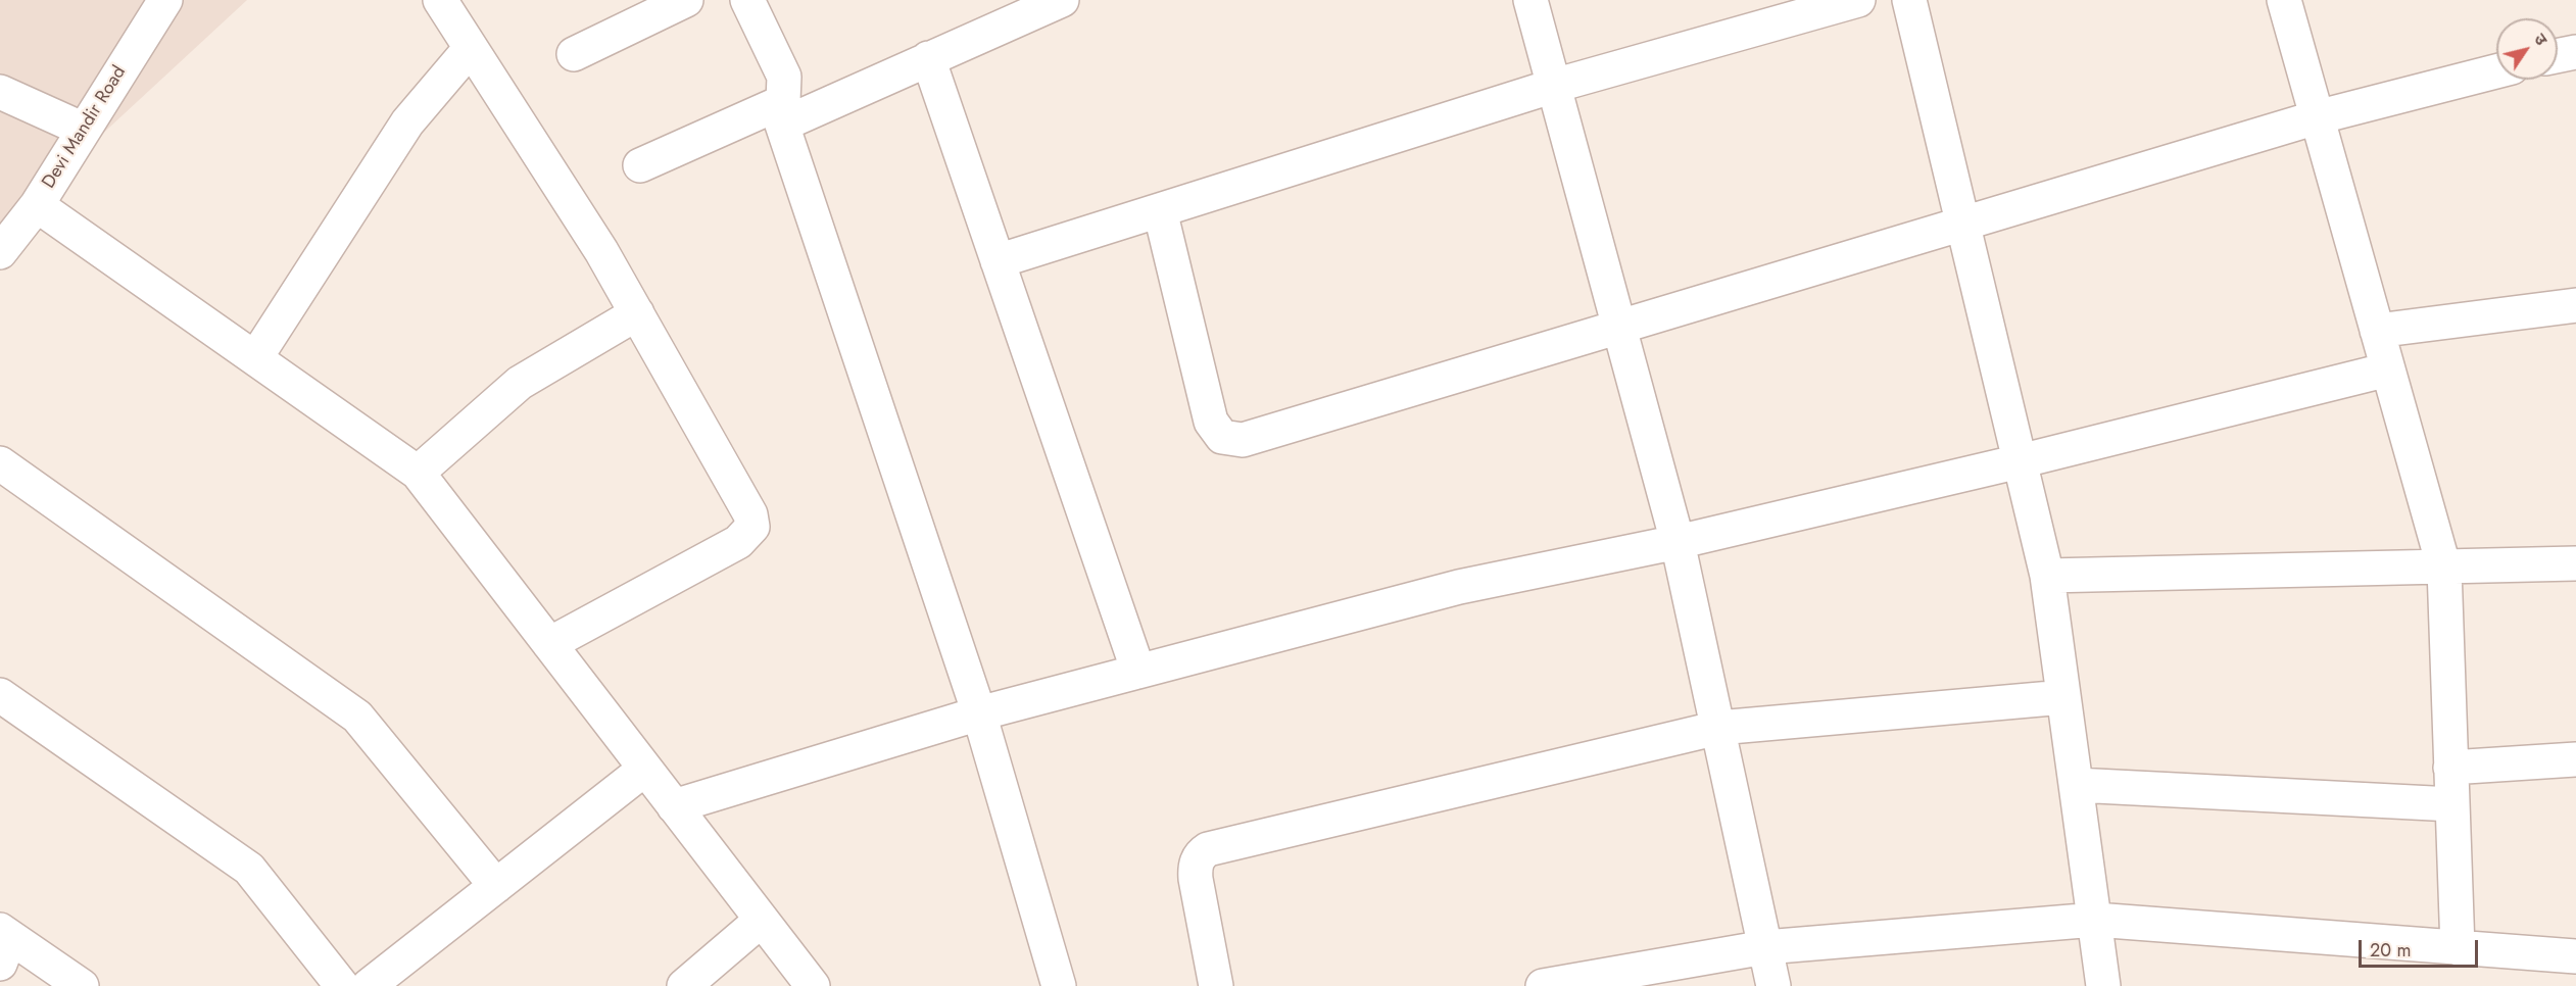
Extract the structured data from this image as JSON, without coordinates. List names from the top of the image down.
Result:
{
  "streets": {
    "street": ["Devi Mandir Road"]
  },
  "scale_bar": "20 m",
  "north": "top right"
}
